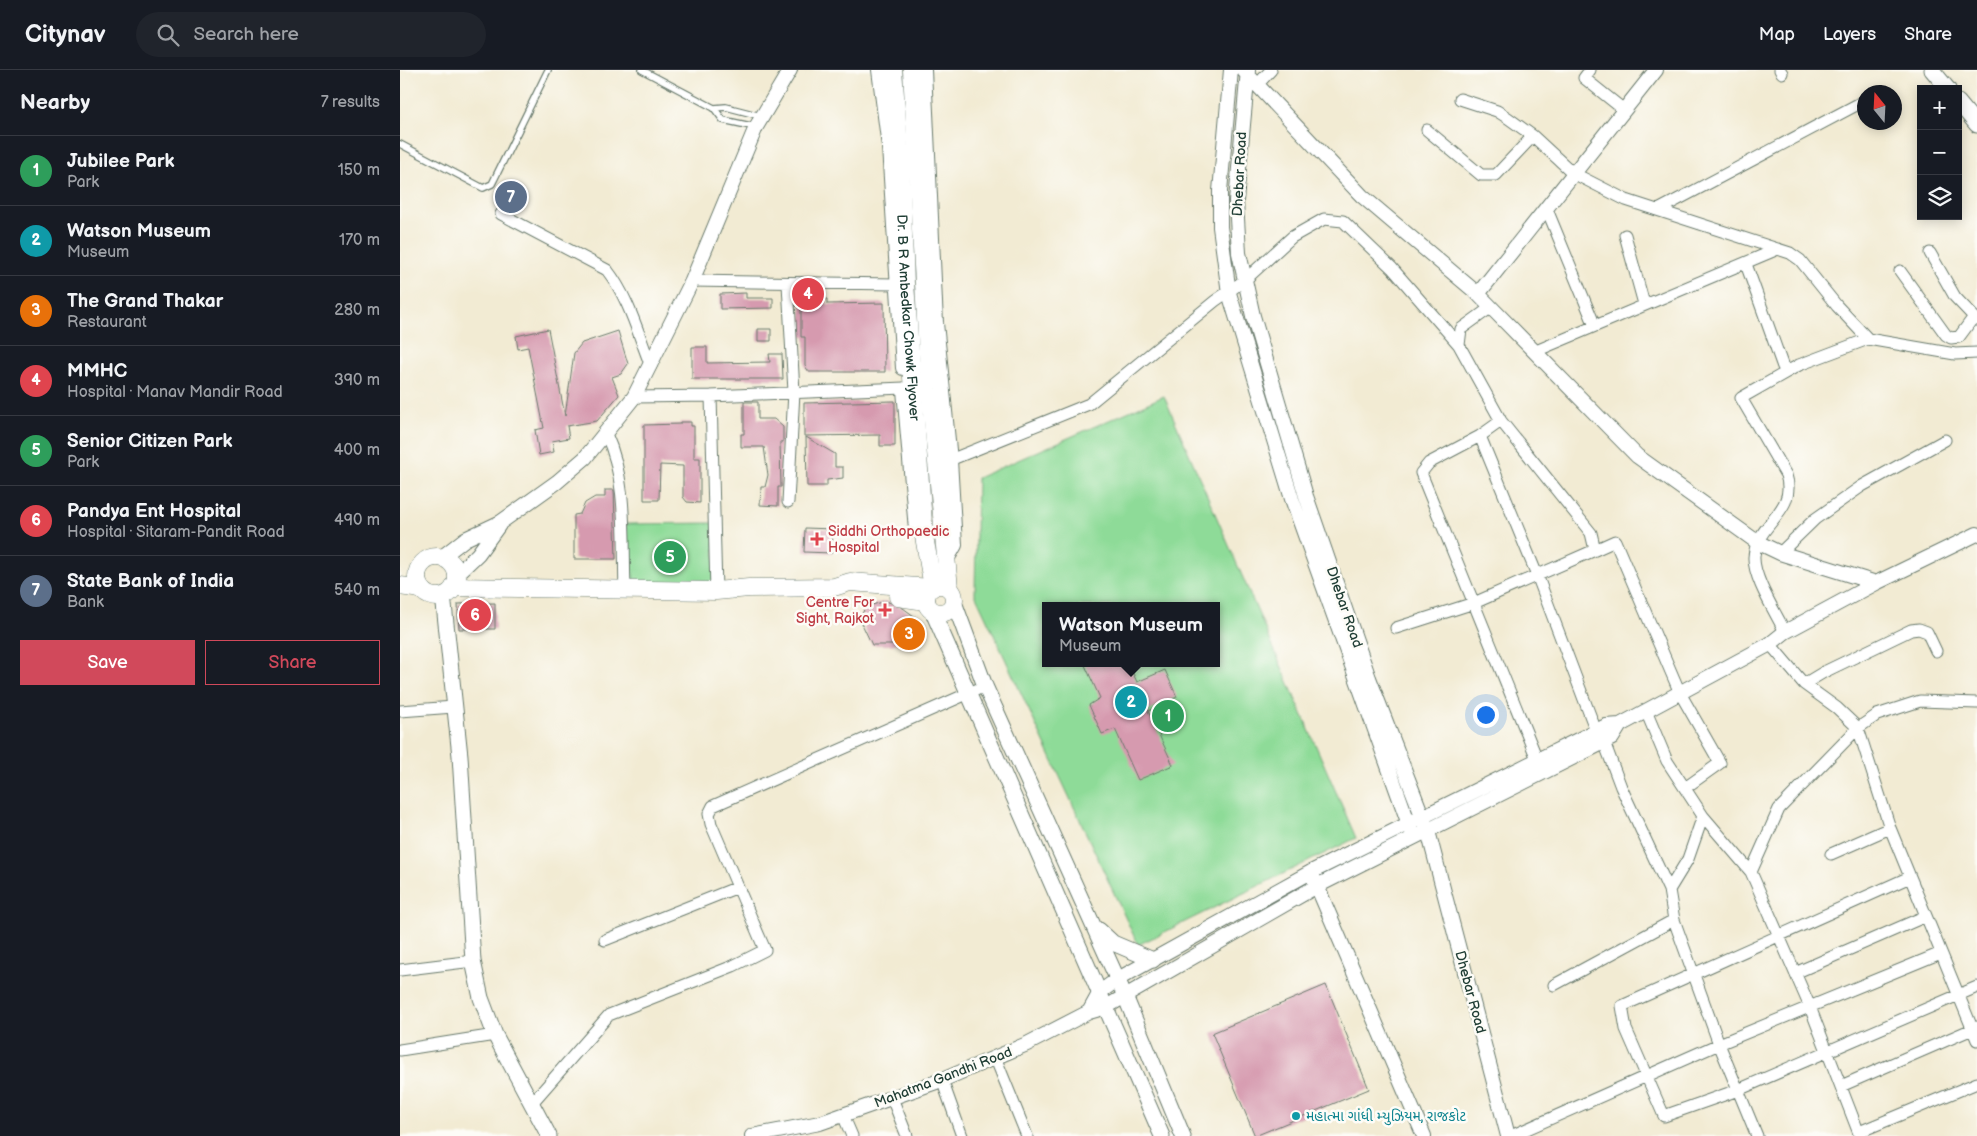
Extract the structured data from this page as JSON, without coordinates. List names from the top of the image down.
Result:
{
  "streets": {
    "main road": ["Dr. B R Ambedkar Chowk Flyover"],
    "street": ["Dhebar Road", "Mahatma Gandhi Road"]
  },
  "crossings": [
    ["Dhebar Road", "Mahatma Gandhi Road"]
  ],
  "places": {
    "health": ["Siddhi Orthopaedic Hospital", "Centre For Sight, Rajkot"],
    "other": ["મહાત્મા ગાંધી મ્યુઝિયમ, રાજકોટ"]
  },
  "north": "top",
  "page": {
    "header": "Citynav",
    "search": "Search here",
    "nav": ["Map", "Layers", "Share"],
    "heading": ["Nearby", "7 results"],
    "map_buttons": ["+", "−"],
    "list": [
      {
        "mark": "1",
        "name": "Jubilee Park",
        "note": "Park",
        "value": "150 m"
      },
      {
        "mark": "2",
        "name": "Watson Museum",
        "note": "Museum",
        "value": "170 m"
      },
      {
        "mark": "3",
        "name": "The Grand Thakar",
        "note": "Restaurant",
        "value": "280 m"
      },
      {
        "mark": "4",
        "name": "MMHC",
        "note": "Hospital · Manav Mandir Road",
        "value": "390 m"
      },
      {
        "mark": "5",
        "name": "Senior Citizen Park",
        "note": "Park",
        "value": "400 m"
      },
      {
        "mark": "6",
        "name": "Pandya Ent Hospital",
        "note": "Hospital · Sitaram-Pandit Road",
        "value": "490 m"
      },
      {
        "mark": "7",
        "name": "State Bank of India",
        "note": "Bank",
        "value": "540 m"
      }
    ],
    "pins": [
      "7",
      "4",
      "5",
      "6",
      "3",
      "2",
      "1"
    ],
    "popup": ["Watson Museum", "Museum"],
    "buttons": ["Save", "Share"]
  }
}
